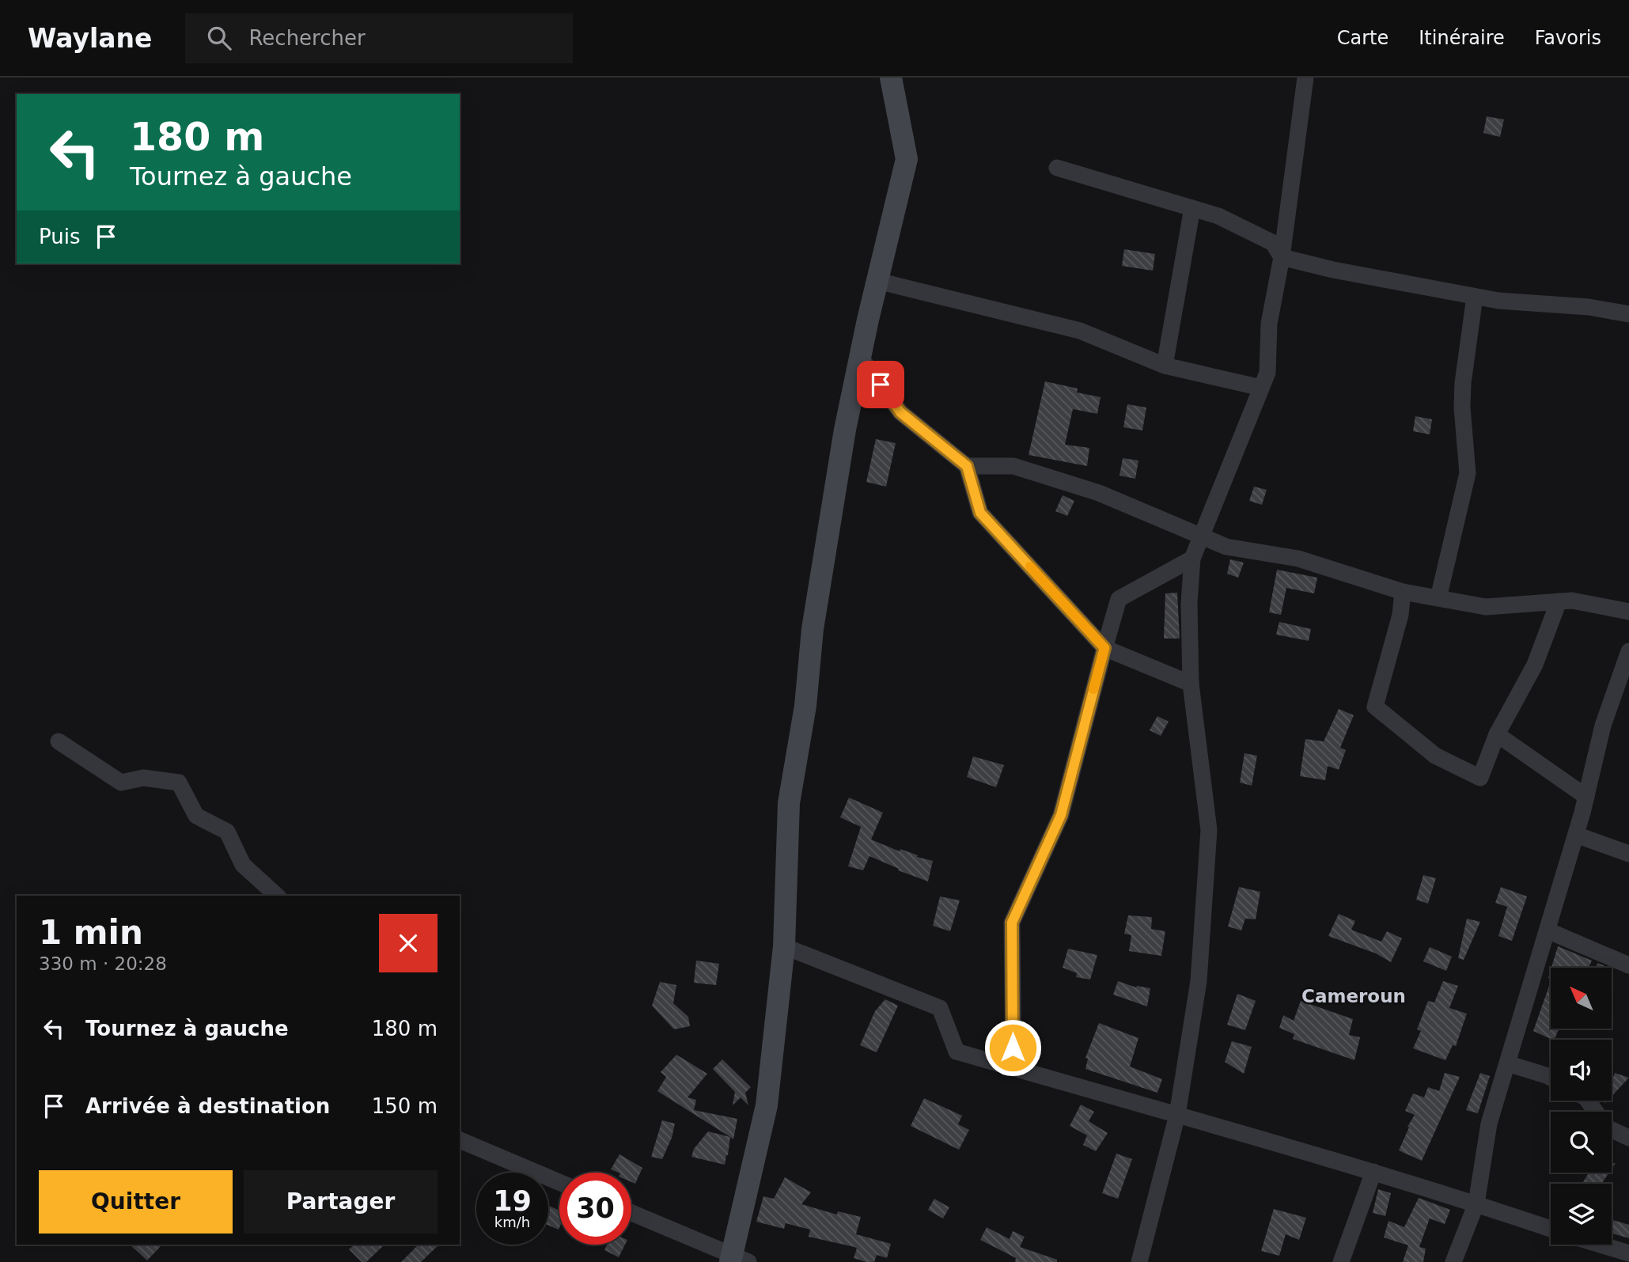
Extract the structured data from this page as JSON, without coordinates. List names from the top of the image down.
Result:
{
  "districts": ["Cameroun"],
  "north": "top left",
  "page": {
    "header": "Waylane",
    "search": "Rechercher",
    "nav": ["Carte", "Itinéraire", "Favoris"],
    "turn": ["180 m", "Tournez à gauche"],
    "then": "Puis",
    "heading": ["1 min", "330 m · 20:28"],
    "list": [
      {
        "name": "Tournez à gauche",
        "value": "180 m"
      },
      {
        "name": "Arrivée à destination",
        "value": "150 m"
      }
    ],
    "buttons": ["Quitter", "Partager"],
    "speed": "19 km/h",
    "limit": "30"
  }
}
